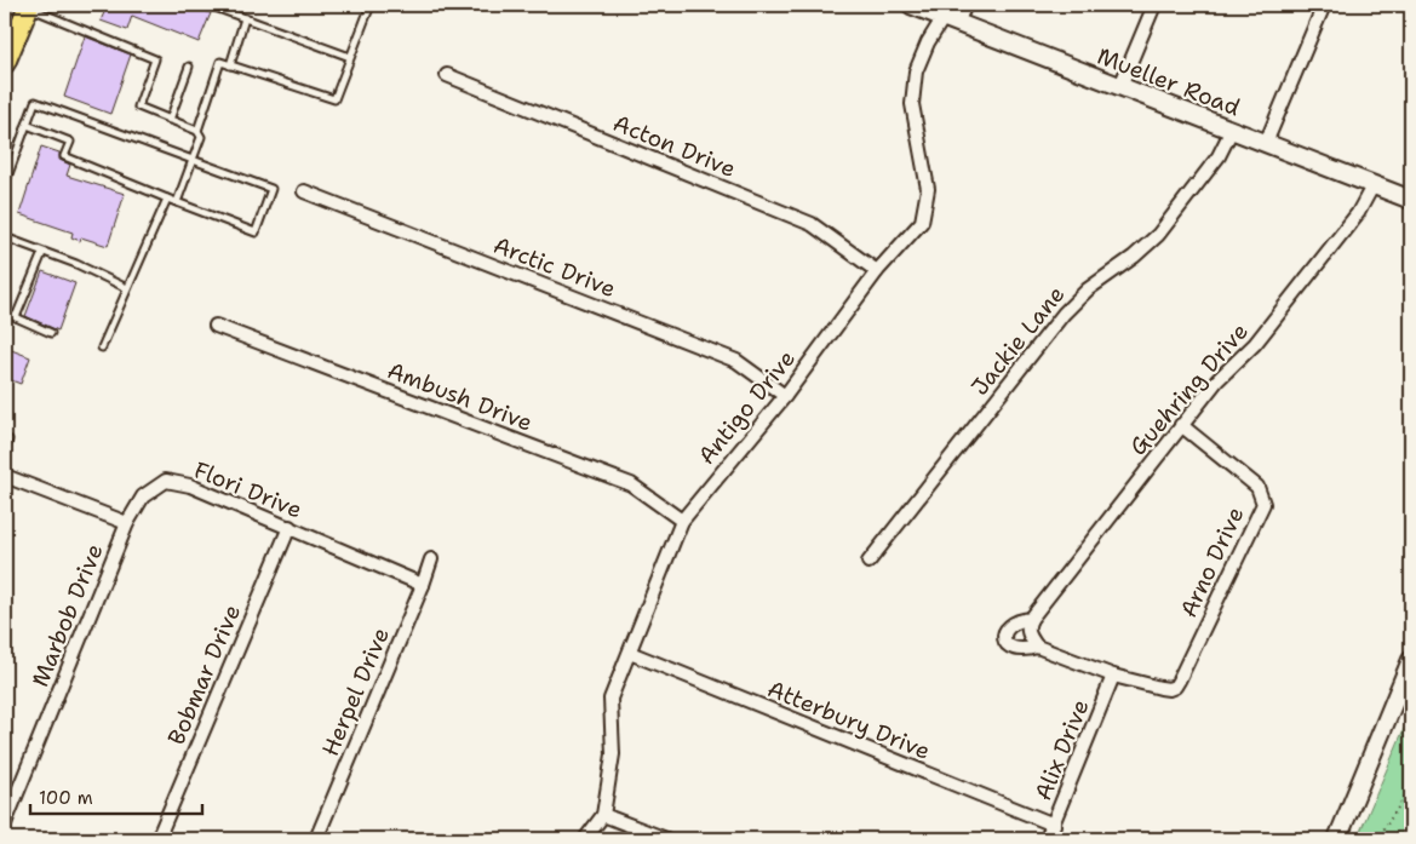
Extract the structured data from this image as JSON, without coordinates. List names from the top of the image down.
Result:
{
  "streets": {
    "street": [
      "Mueller Road",
      "Acton Drive",
      "Arctic Drive",
      "Jackie Lane",
      "Guehring Drive",
      "Ambush Drive",
      "Antigo Drive",
      "Flori Drive",
      "Arno Drive",
      "Marbob Drive",
      "Bobmar Drive",
      "Herpel Drive",
      "Atterbury Drive",
      "Alix Drive"
    ]
  },
  "crossings": [
    ["Mueller Road", "Jackie Lane"],
    ["Mueller Road", "Guehring Drive"],
    ["Mueller Road", "Antigo Drive"],
    ["Acton Drive", "Antigo Drive"],
    ["Arctic Drive", "Antigo Drive"],
    ["Guehring Drive", "Arno Drive"],
    ["Guehring Drive", "Alix Drive"],
    ["Ambush Drive", "Antigo Drive"],
    ["Antigo Drive", "Atterbury Drive"],
    ["Flori Drive", "Marbob Drive"],
    ["Flori Drive", "Bobmar Drive"],
    ["Flori Drive", "Herpel Drive"],
    ["Arno Drive", "Alix Drive"],
    ["Atterbury Drive", "Alix Drive"]
  ],
  "scale_bar": "100 m"
}
